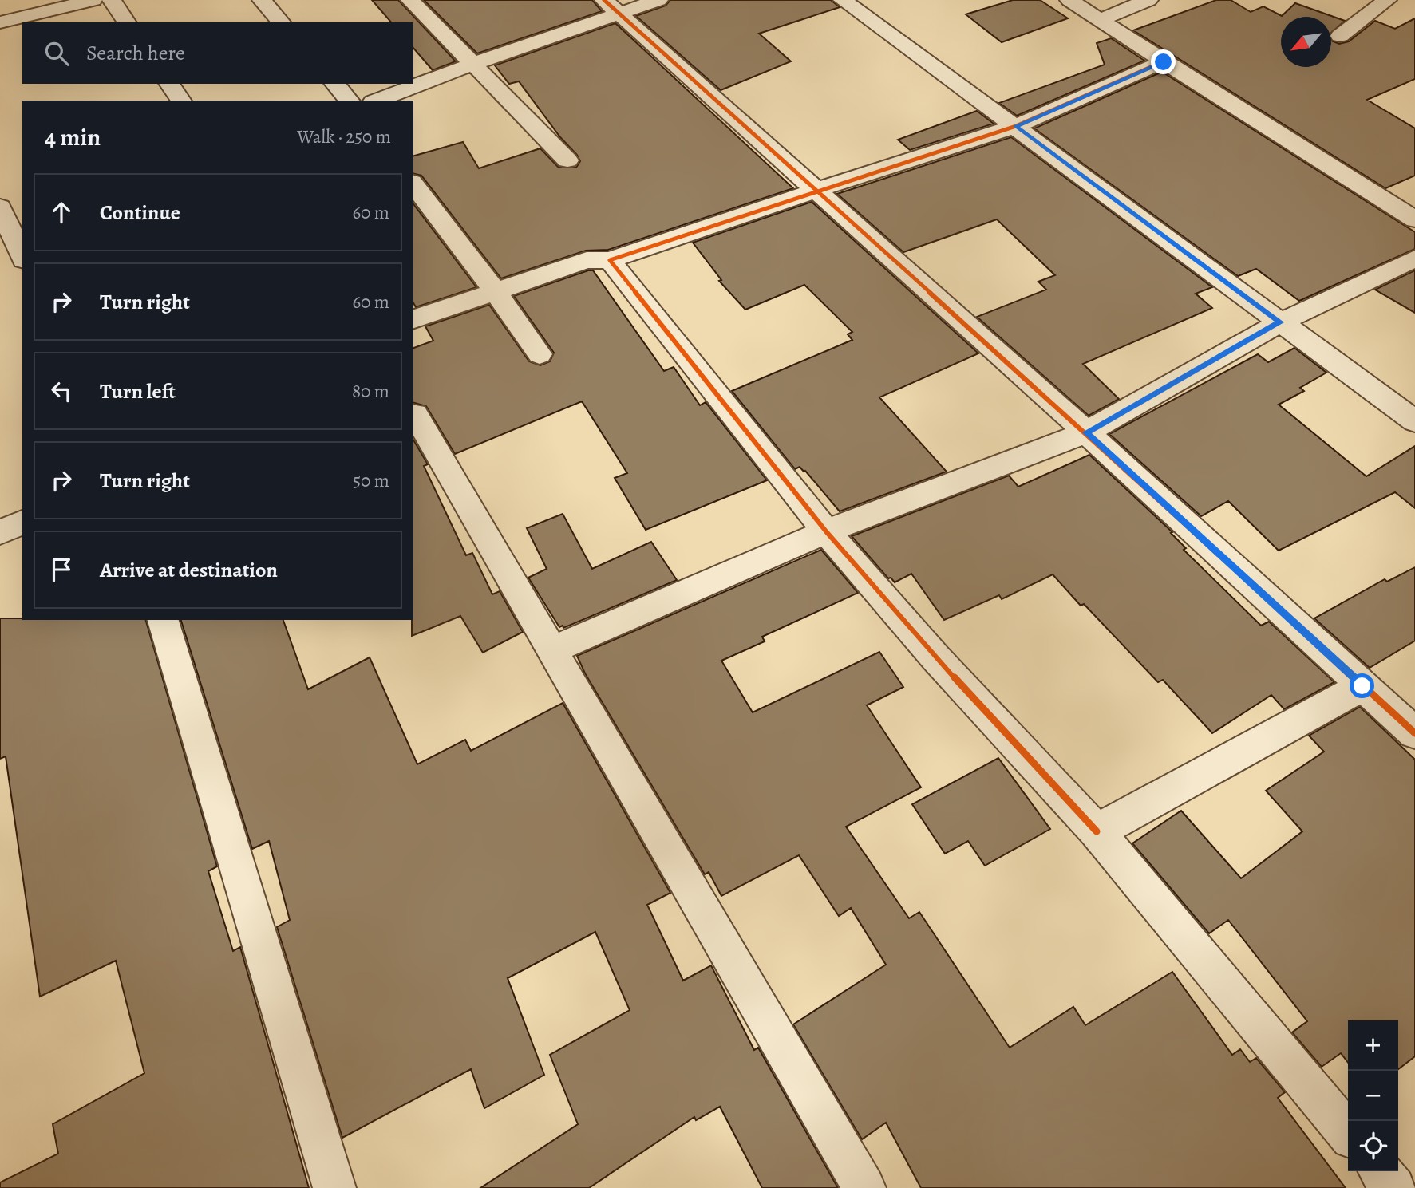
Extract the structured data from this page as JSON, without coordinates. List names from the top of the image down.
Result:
{
  "north": "bottom left",
  "page": {
    "search": "Search here",
    "heading": ["4 min", "Walk · 250 m"],
    "list": [
      ["Continue", "60 m"],
      ["Turn right", "60 m"],
      ["Turn left", "80 m"],
      ["Turn right", "50 m"],
      "Arrive at destination"
    ],
    "map_buttons": ["+", "−"]
  }
}
